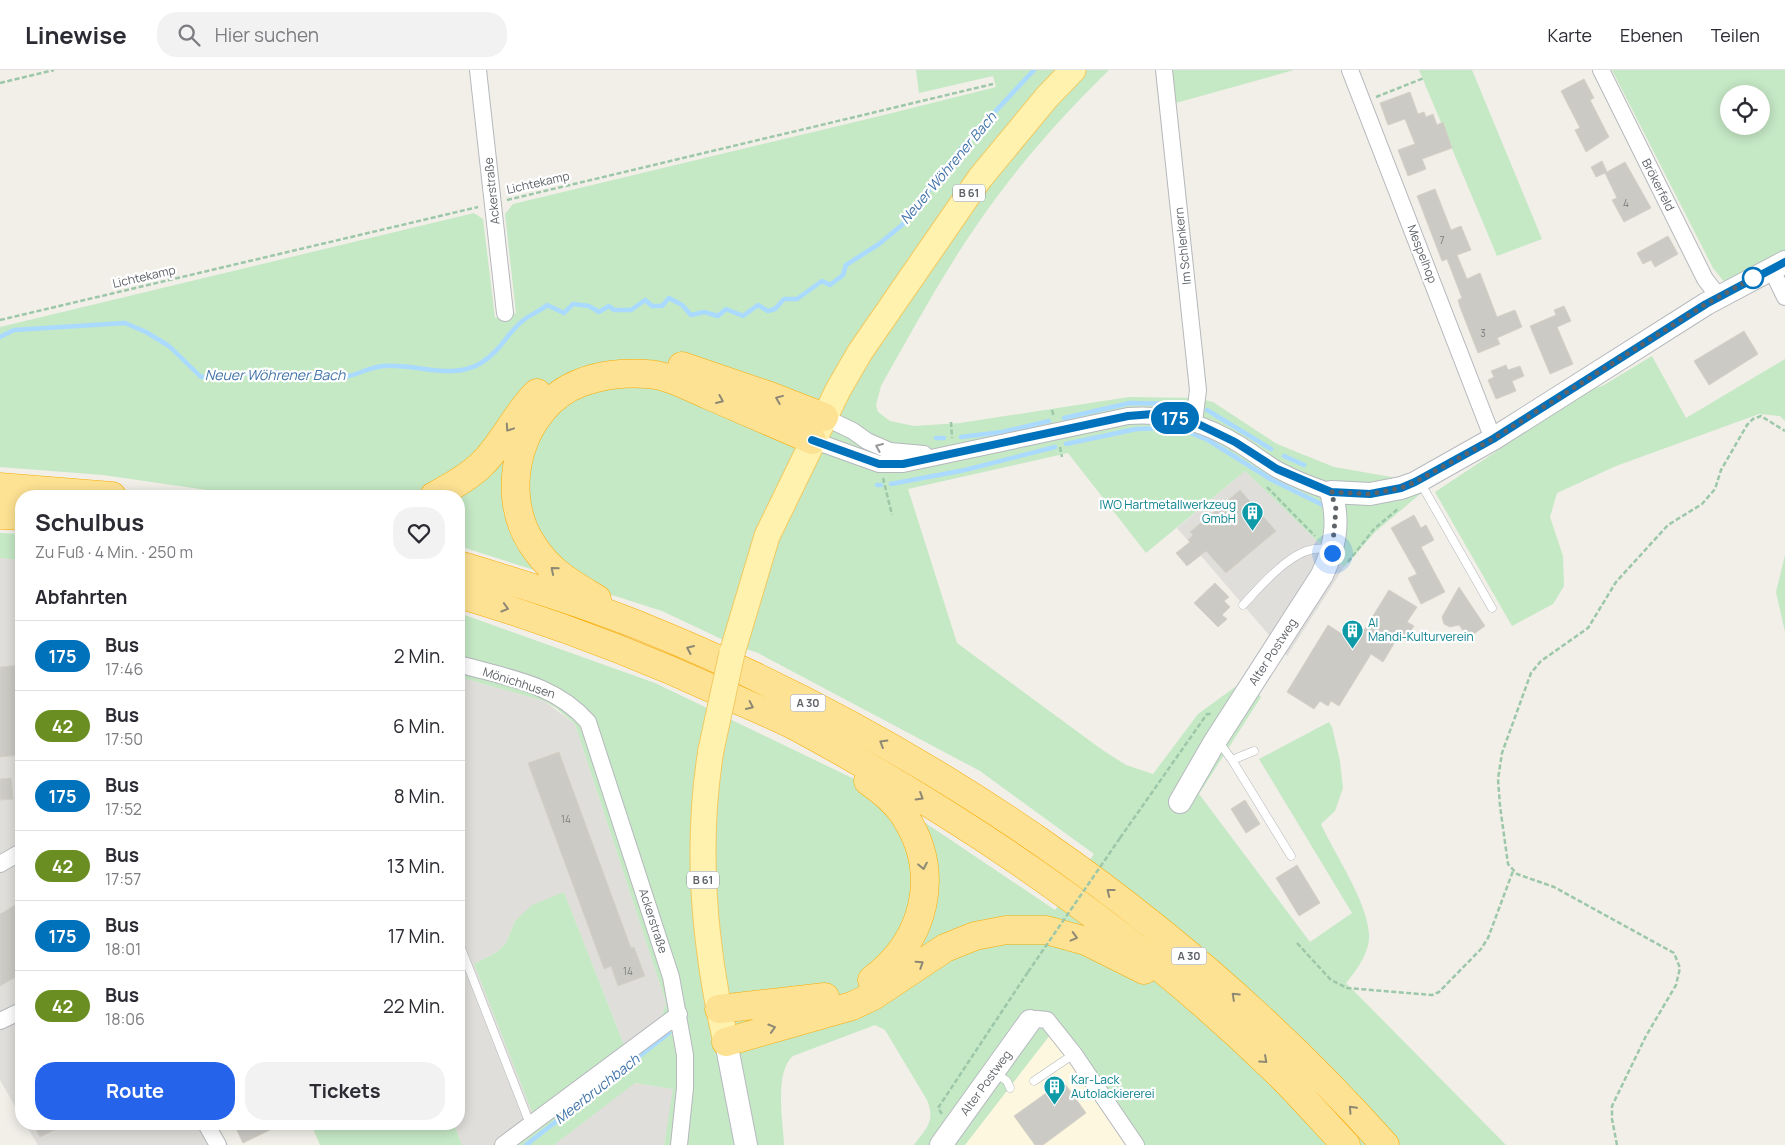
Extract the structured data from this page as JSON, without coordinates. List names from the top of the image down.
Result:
{
  "streets": {
    "highway": ["A 30"],
    "main road": ["B 61"],
    "street": [
      "Brökerfeld",
      "Ackerstraße",
      "Im Schlenkern",
      "Mespelhop",
      "Alter Postweg",
      "Mönichhusen"
    ],
    "path": ["Lichtekamp"]
  },
  "crossings": [
    ["Lichtekamp", "Ackerstraße"],
    ["Ackerstraße", "Mönichhusen"]
  ],
  "water": ["Neuer Wöhrener Bach", "Meerbruchbach"],
  "places": {
    "building": ["IWO Hartmetallwerkzeug GmbH", "Al Mahdi-Kulturverein", "Kar-Lack Autolackiererei"]
  },
  "lines": ["bus line 175"],
  "house_numbers": [
    "4",
    "7",
    "3",
    "14",
    "14"
  ],
  "page": {
    "header": "Linewise",
    "search": "Hier suchen",
    "nav": ["Karte", "Ebenen", "Teilen"],
    "on_map": "175",
    "heading": [
      ["Schulbus", "Zu Fuß · 4 Min. · 250 m"],
      "Abfahrten"
    ],
    "list": [
      {
        "mark": "175",
        "name": "Bus",
        "note": "17:46",
        "value": "2 Min."
      },
      {
        "mark": "42",
        "name": "Bus",
        "note": "17:50",
        "value": "6 Min."
      },
      {
        "mark": "175",
        "name": "Bus",
        "note": "17:52",
        "value": "8 Min."
      },
      {
        "mark": "42",
        "name": "Bus",
        "note": "17:57",
        "value": "13 Min."
      },
      {
        "mark": "175",
        "name": "Bus",
        "note": "18:01",
        "value": "17 Min."
      },
      {
        "mark": "42",
        "name": "Bus",
        "note": "18:06",
        "value": "22 Min."
      }
    ],
    "buttons": ["Route", "Tickets"]
  }
}
